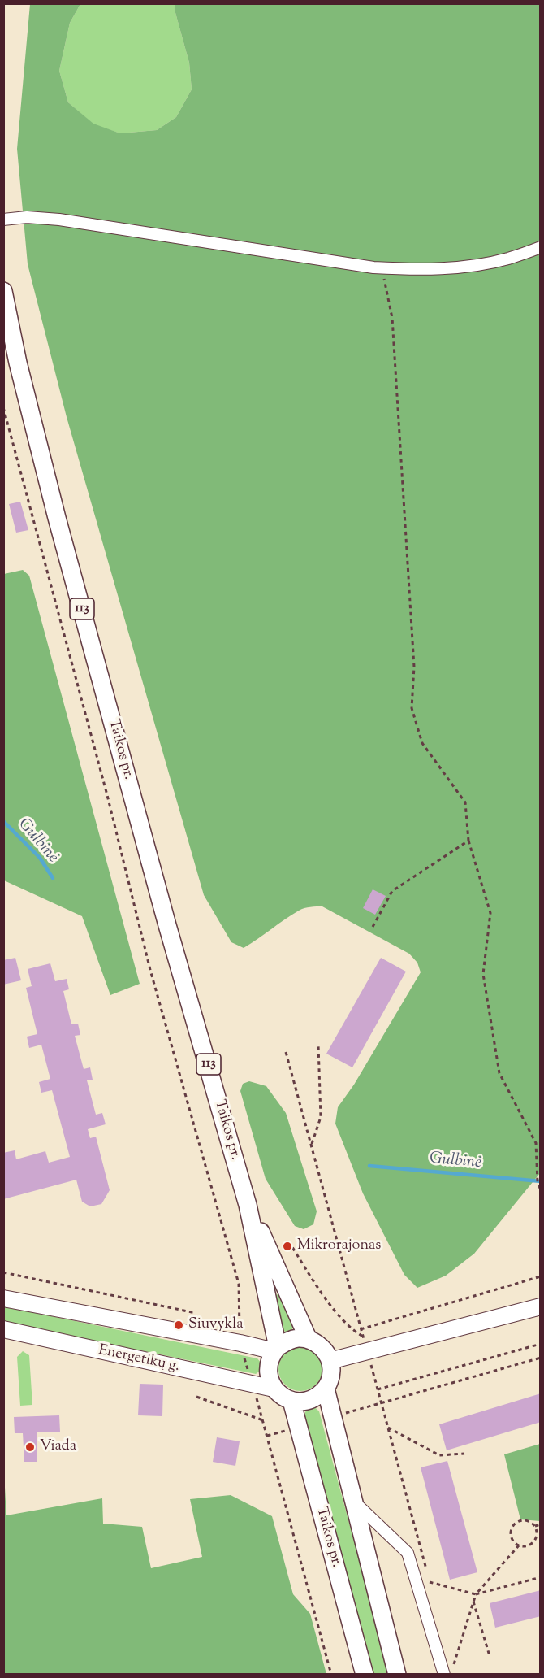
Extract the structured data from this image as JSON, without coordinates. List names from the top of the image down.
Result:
{
  "streets": {
    "main road": ["113", "Taikos pr.", "Energetikų g."]
  },
  "crossings": [
    ["Taikos pr.", "Energetikų g."]
  ],
  "water": ["Gulbinė"],
  "places": ["Mikrorajonas", "Siuvykla", "Viada"]
}
